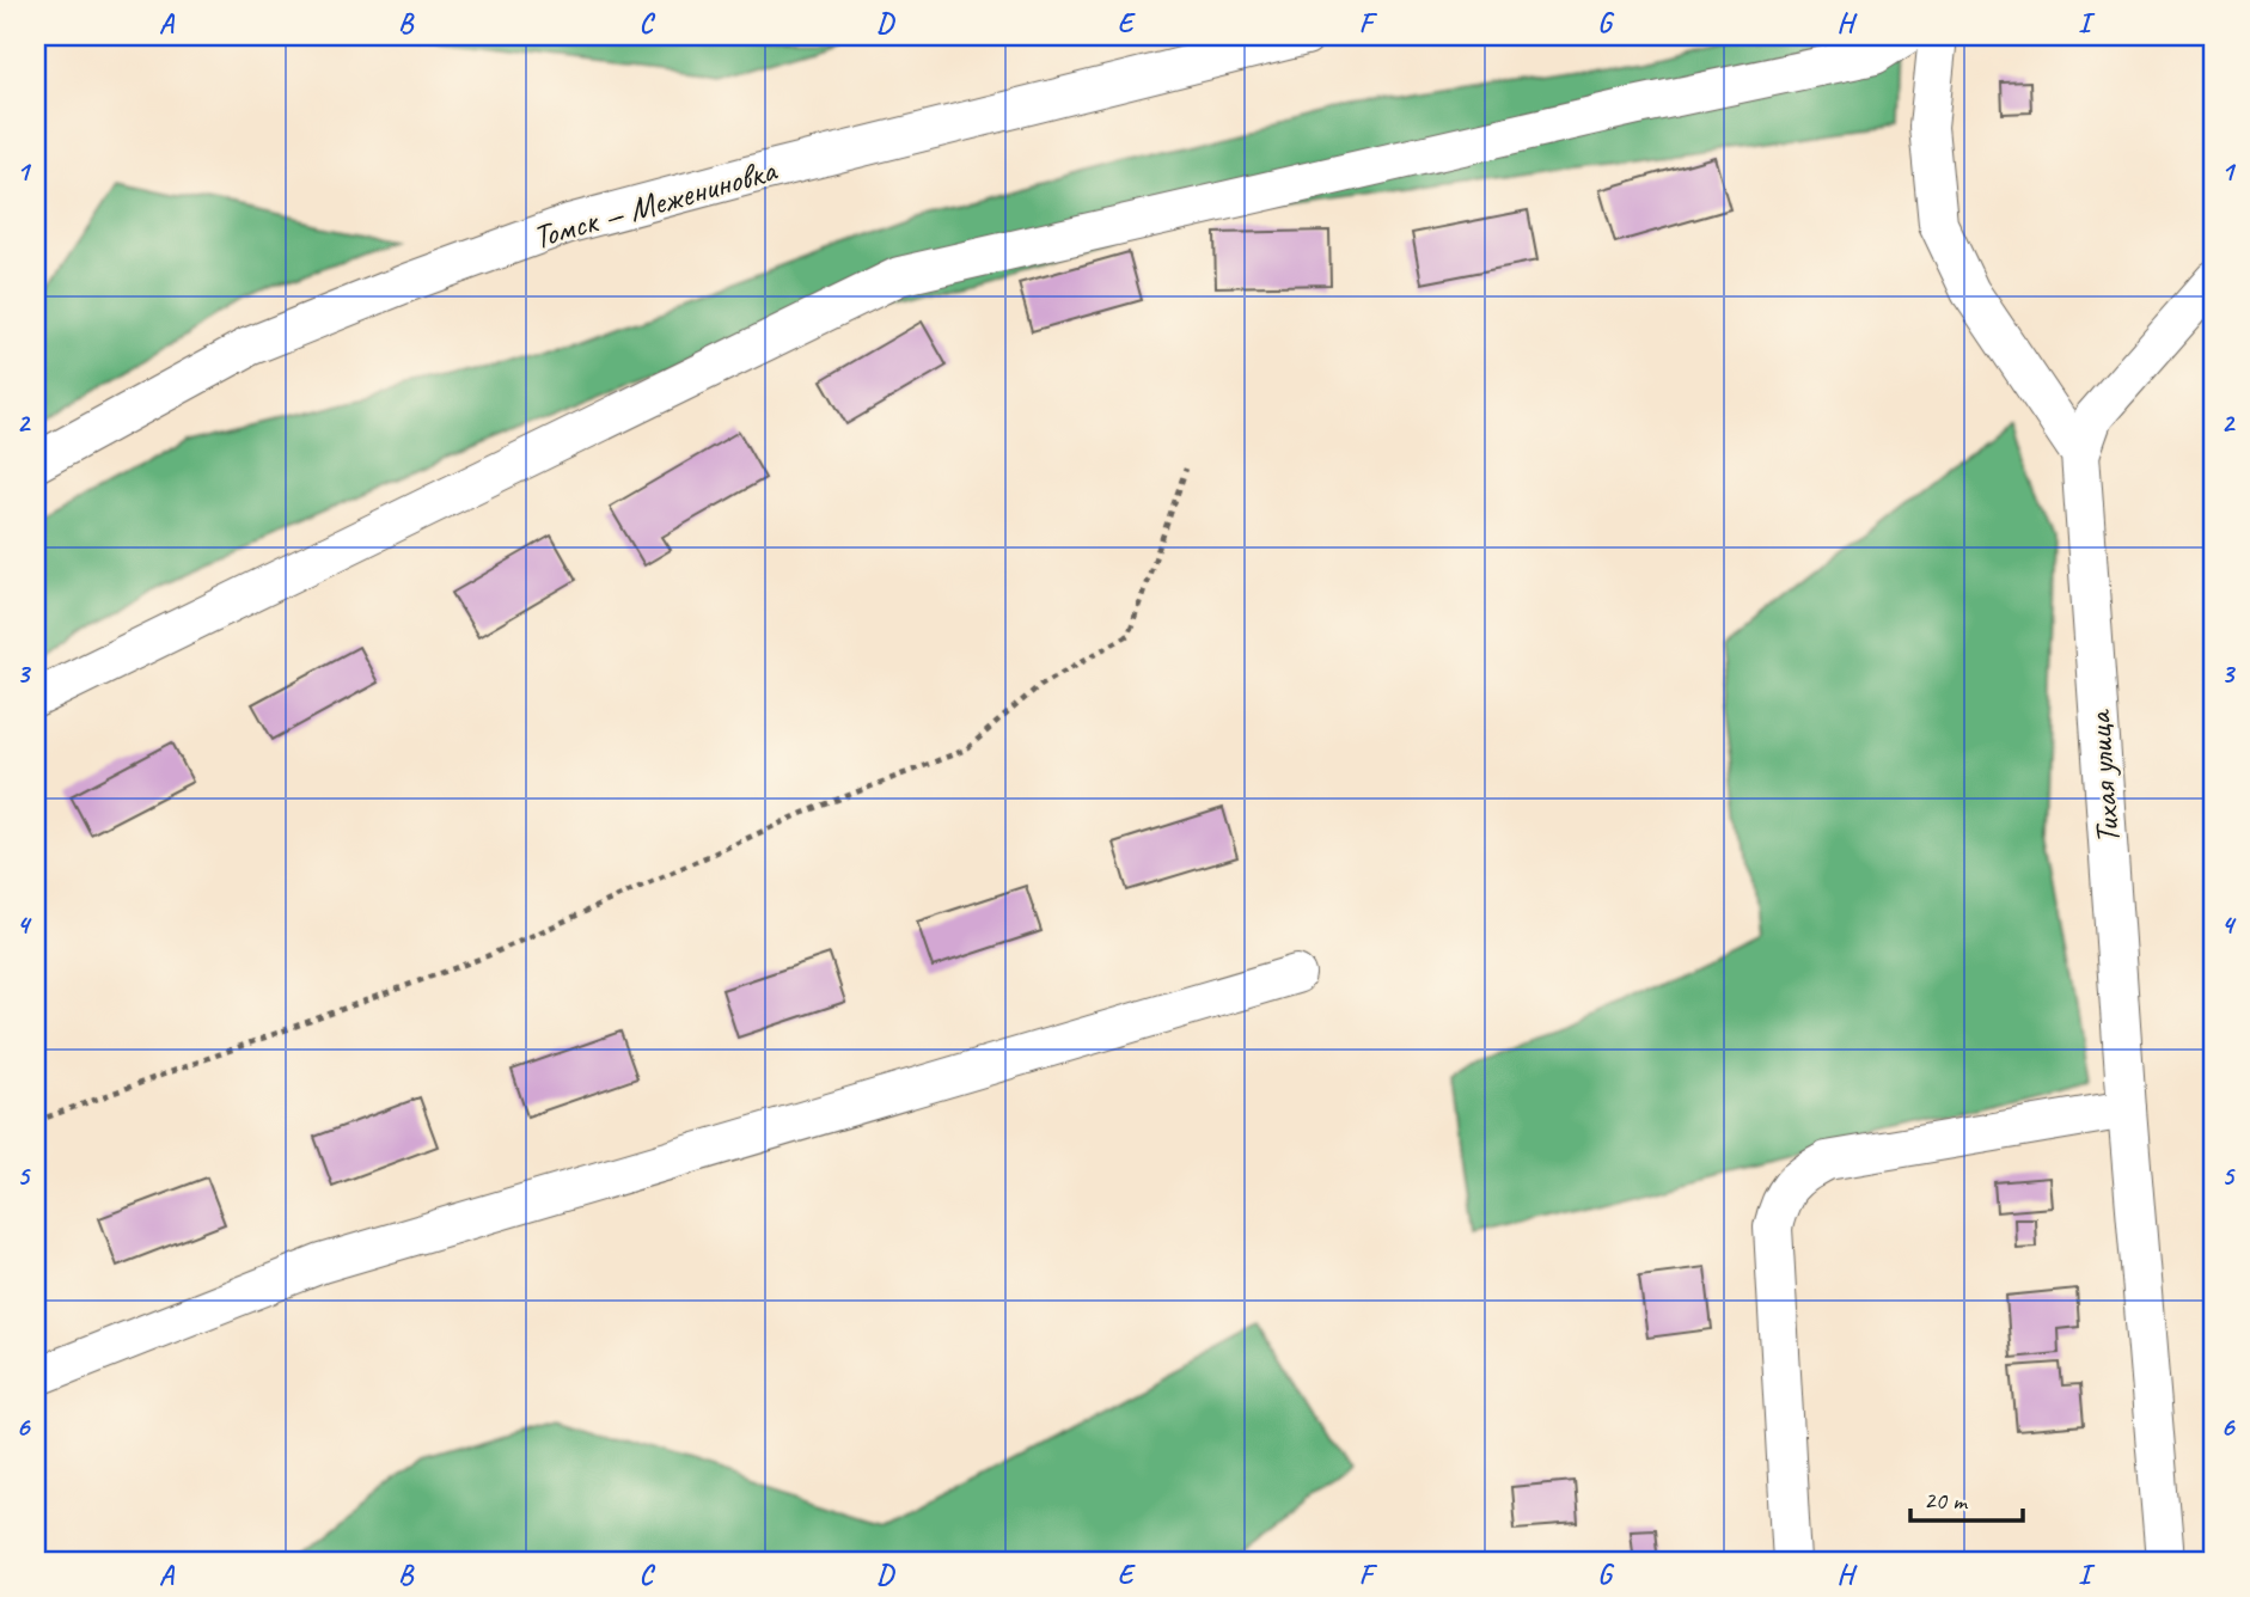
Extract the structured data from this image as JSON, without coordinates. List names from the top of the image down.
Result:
{
  "streets": {
    "street": ["Томск — Межениновка", "Тихая улица"]
  },
  "scale_bar": "20 m",
  "grid": {
    "columns": [
      "A",
      "B",
      "C",
      "D",
      "E",
      "F",
      "G",
      "H",
      "I"
    ],
    "rows": [
      "1",
      "2",
      "3",
      "4",
      "5",
      "6"
    ]
  }
}
